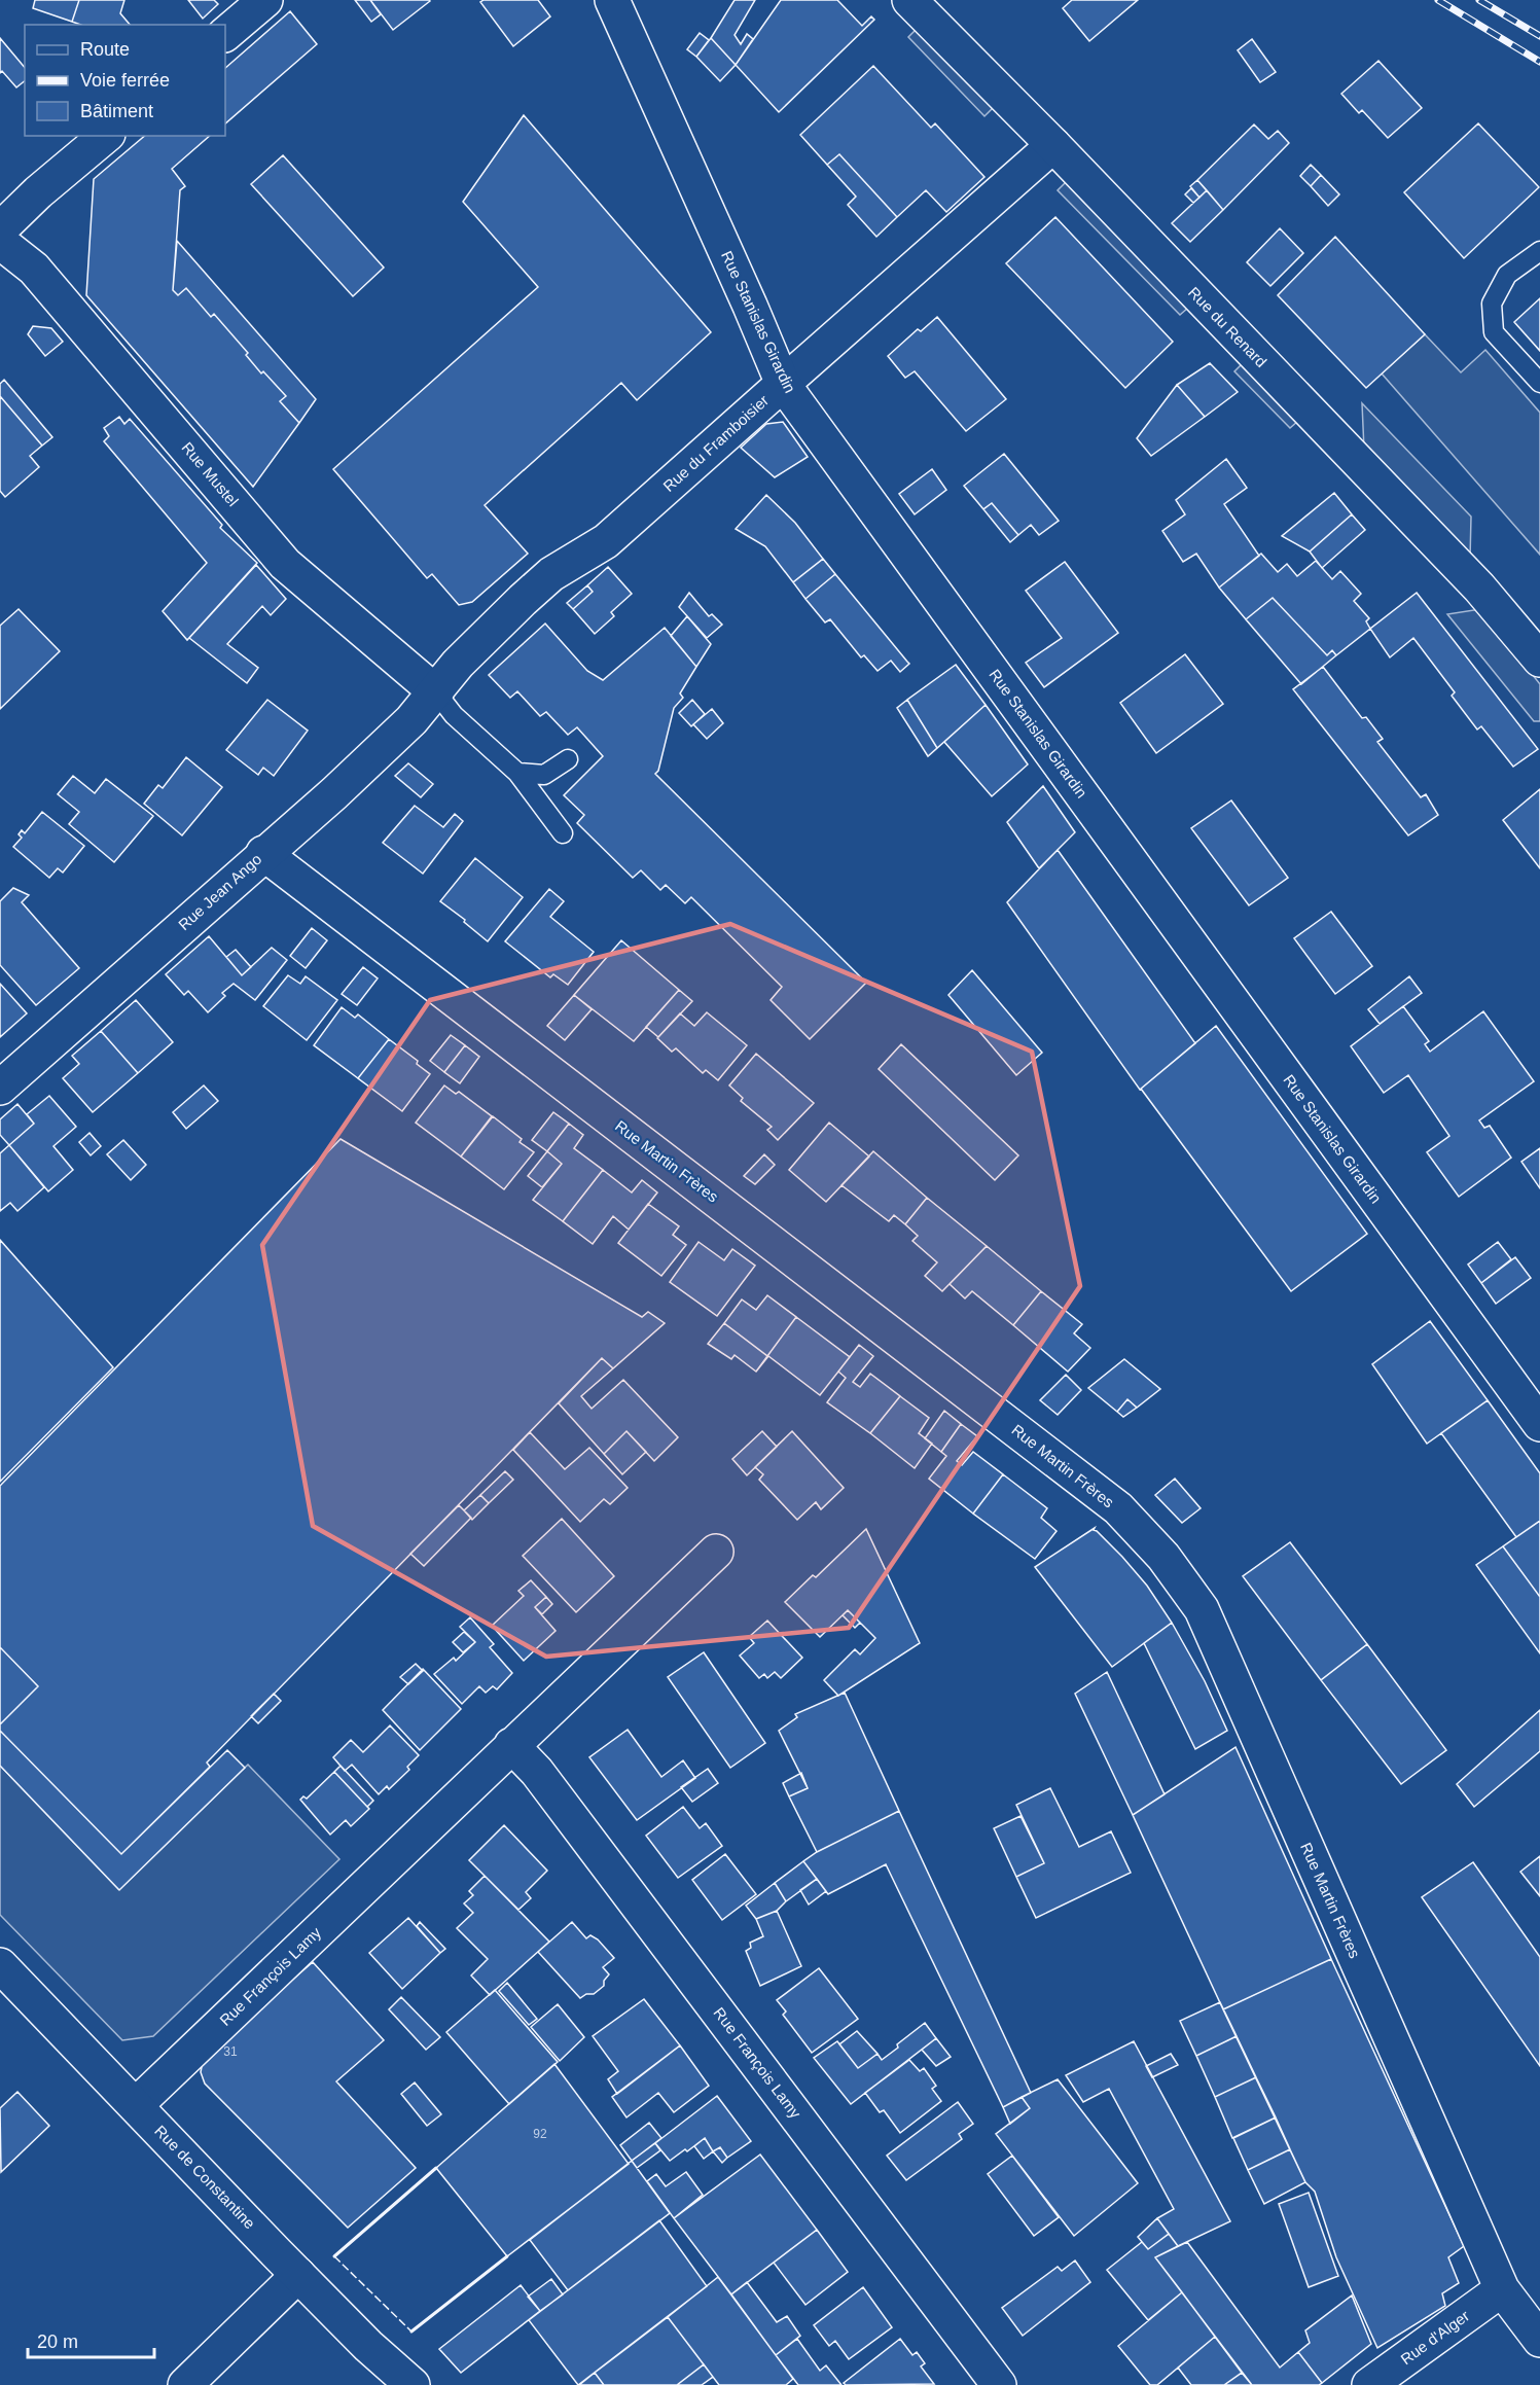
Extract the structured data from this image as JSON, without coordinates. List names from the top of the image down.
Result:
{
  "streets": {
    "street": [
      "Rue Stanislas Girardin",
      "Rue du Renard",
      "Rue du Framboisier",
      "Rue Mustel",
      "Rue Jean Ango",
      "Rue Martin Frères",
      "Rue François Lamy",
      "Rue de Constantine",
      "Rue d'Alger"
    ]
  },
  "crossings": [
    ["Rue Stanislas Girardin", "Rue du Framboisier"],
    ["Rue du Renard", "Rue du Framboisier"],
    ["Rue du Framboisier", "Rue Mustel"],
    ["Rue du Framboisier", "Rue Jean Ango"],
    ["Rue Mustel", "Rue Jean Ango"],
    ["Rue Jean Ango", "Rue Martin Frères"],
    ["Rue Martin Frères", "Rue d'Alger"],
    ["Rue François Lamy", "Rue de Constantine"]
  ],
  "house_numbers": ["31", "92"],
  "legend": ["Route", "Voie ferrée", "Bâtiment"],
  "scale_bar": "20 m"
}
